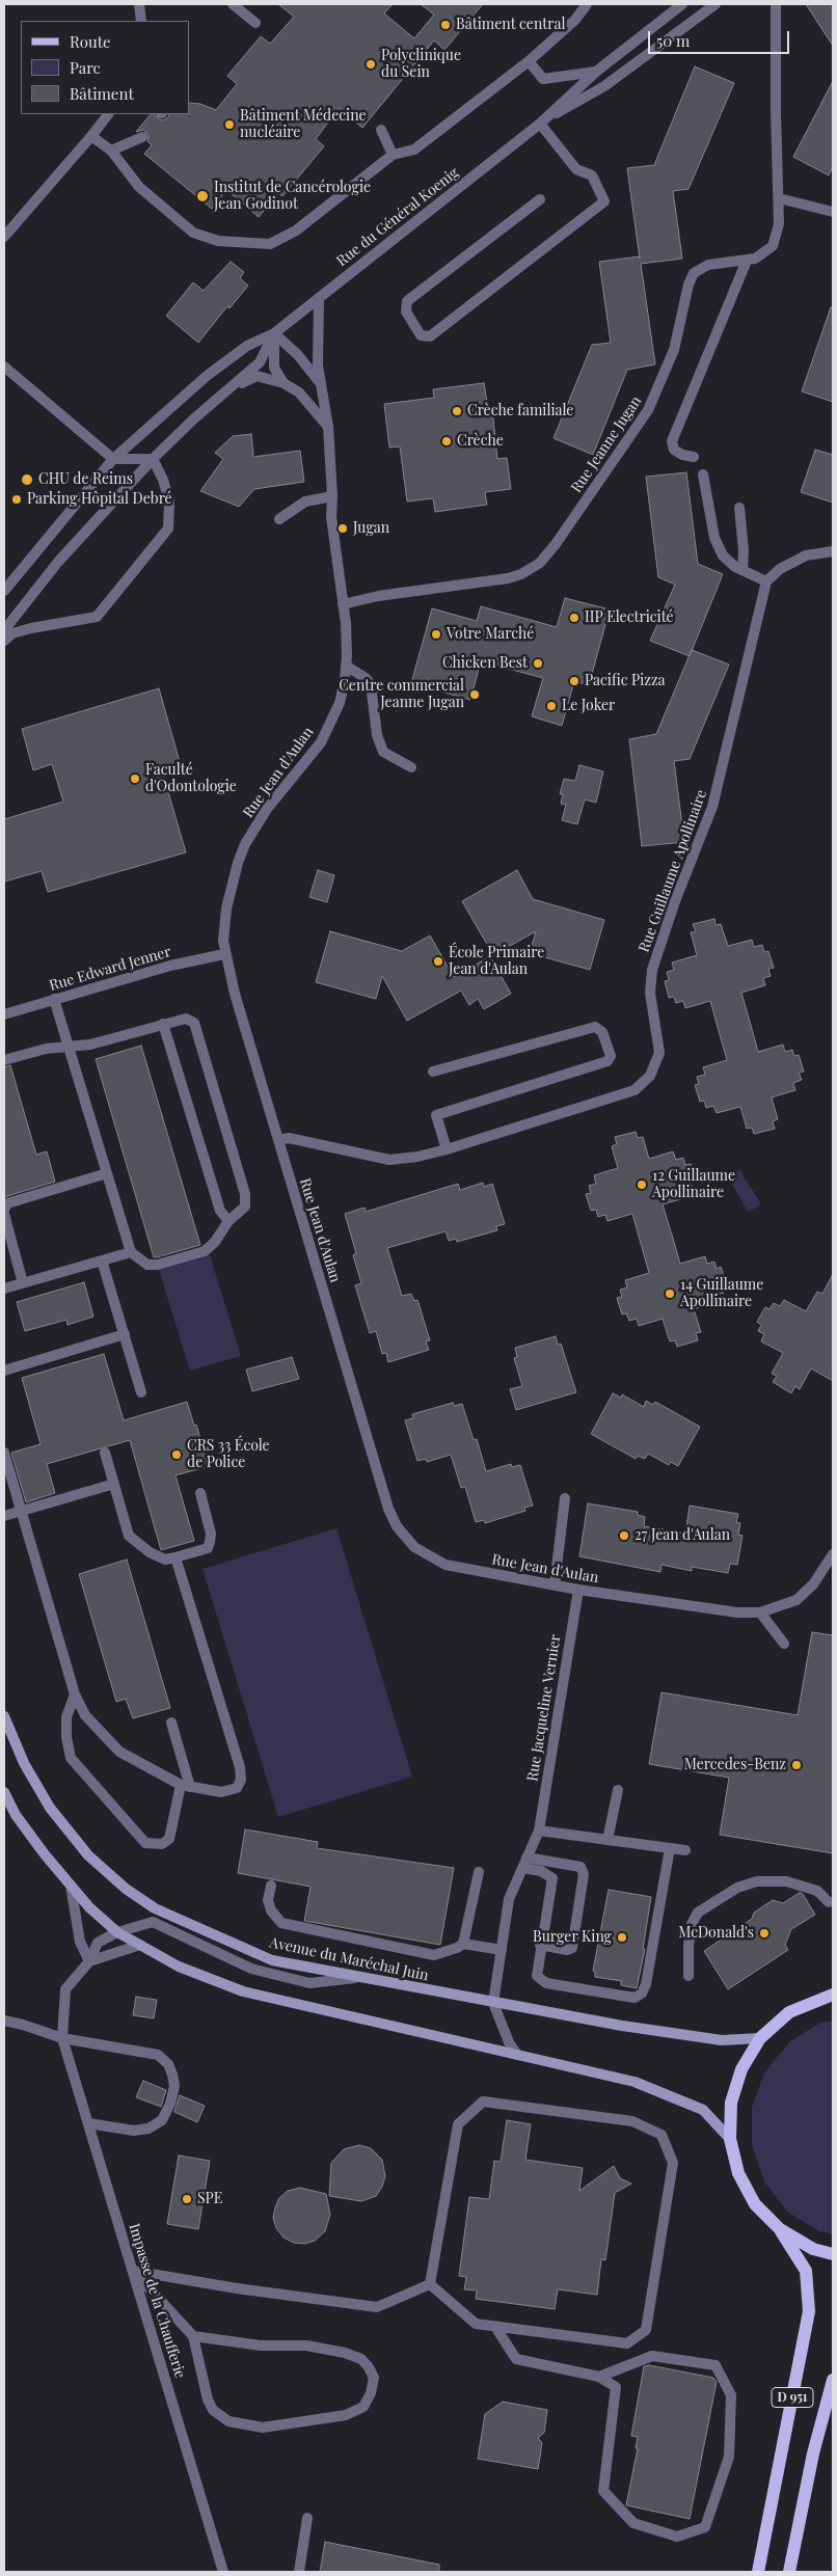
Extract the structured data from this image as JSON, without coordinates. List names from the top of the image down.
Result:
{
  "streets": {
    "main road": ["Avenue du Maréchal Juin", "D 951"],
    "street": [
      "Rue du Général Koenig",
      "Rue Jeanne Jugan",
      "Rue Jean d'Aulan",
      "Rue Guillaume Apollinaire",
      "Rue Edward Jenner",
      "Rue Jacqueline Vernier",
      "Impasse de la Chaufferie"
    ]
  },
  "crossings": [
    ["Rue du Général Koenig", "Rue Jean d'Aulan"],
    ["Rue Jeanne Jugan", "Rue Jean d'Aulan"],
    ["Rue Jean d'Aulan", "Rue Guillaume Apollinaire"],
    ["Rue Jean d'Aulan", "Rue Edward Jenner"],
    ["Rue Jean d'Aulan", "Rue Jacqueline Vernier"],
    ["Rue Jacqueline Vernier", "Avenue du Maréchal Juin"]
  ],
  "places": [
    "Bâtiment central",
    "Polyclinique du Sein",
    "Bâtiment Médecine nucléaire",
    "Institut de Cancérologie Jean Godinot",
    "Crèche familiale",
    "Crèche",
    "CHU de Reims",
    "Parking Hôpital Debré",
    "Jugan",
    "IIP Electricité",
    "Votre Marché",
    "Chicken Best",
    "Pacific Pizza",
    "Centre commercial Jeanne Jugan",
    "Le Joker",
    "Faculté d'Odontologie",
    "École Primaire Jean d'Aulan",
    "12 Guillaume Apollinaire",
    "14 Guillaume Apollinaire",
    "CRS 33 École de Police",
    "27 Jean d'Aulan",
    "Mercedes-Benz",
    "McDonald's",
    "Burger King",
    "SPE"
  ],
  "legend": ["Route", "Parc", "Bâtiment"],
  "scale_bar": "50 m"
}
